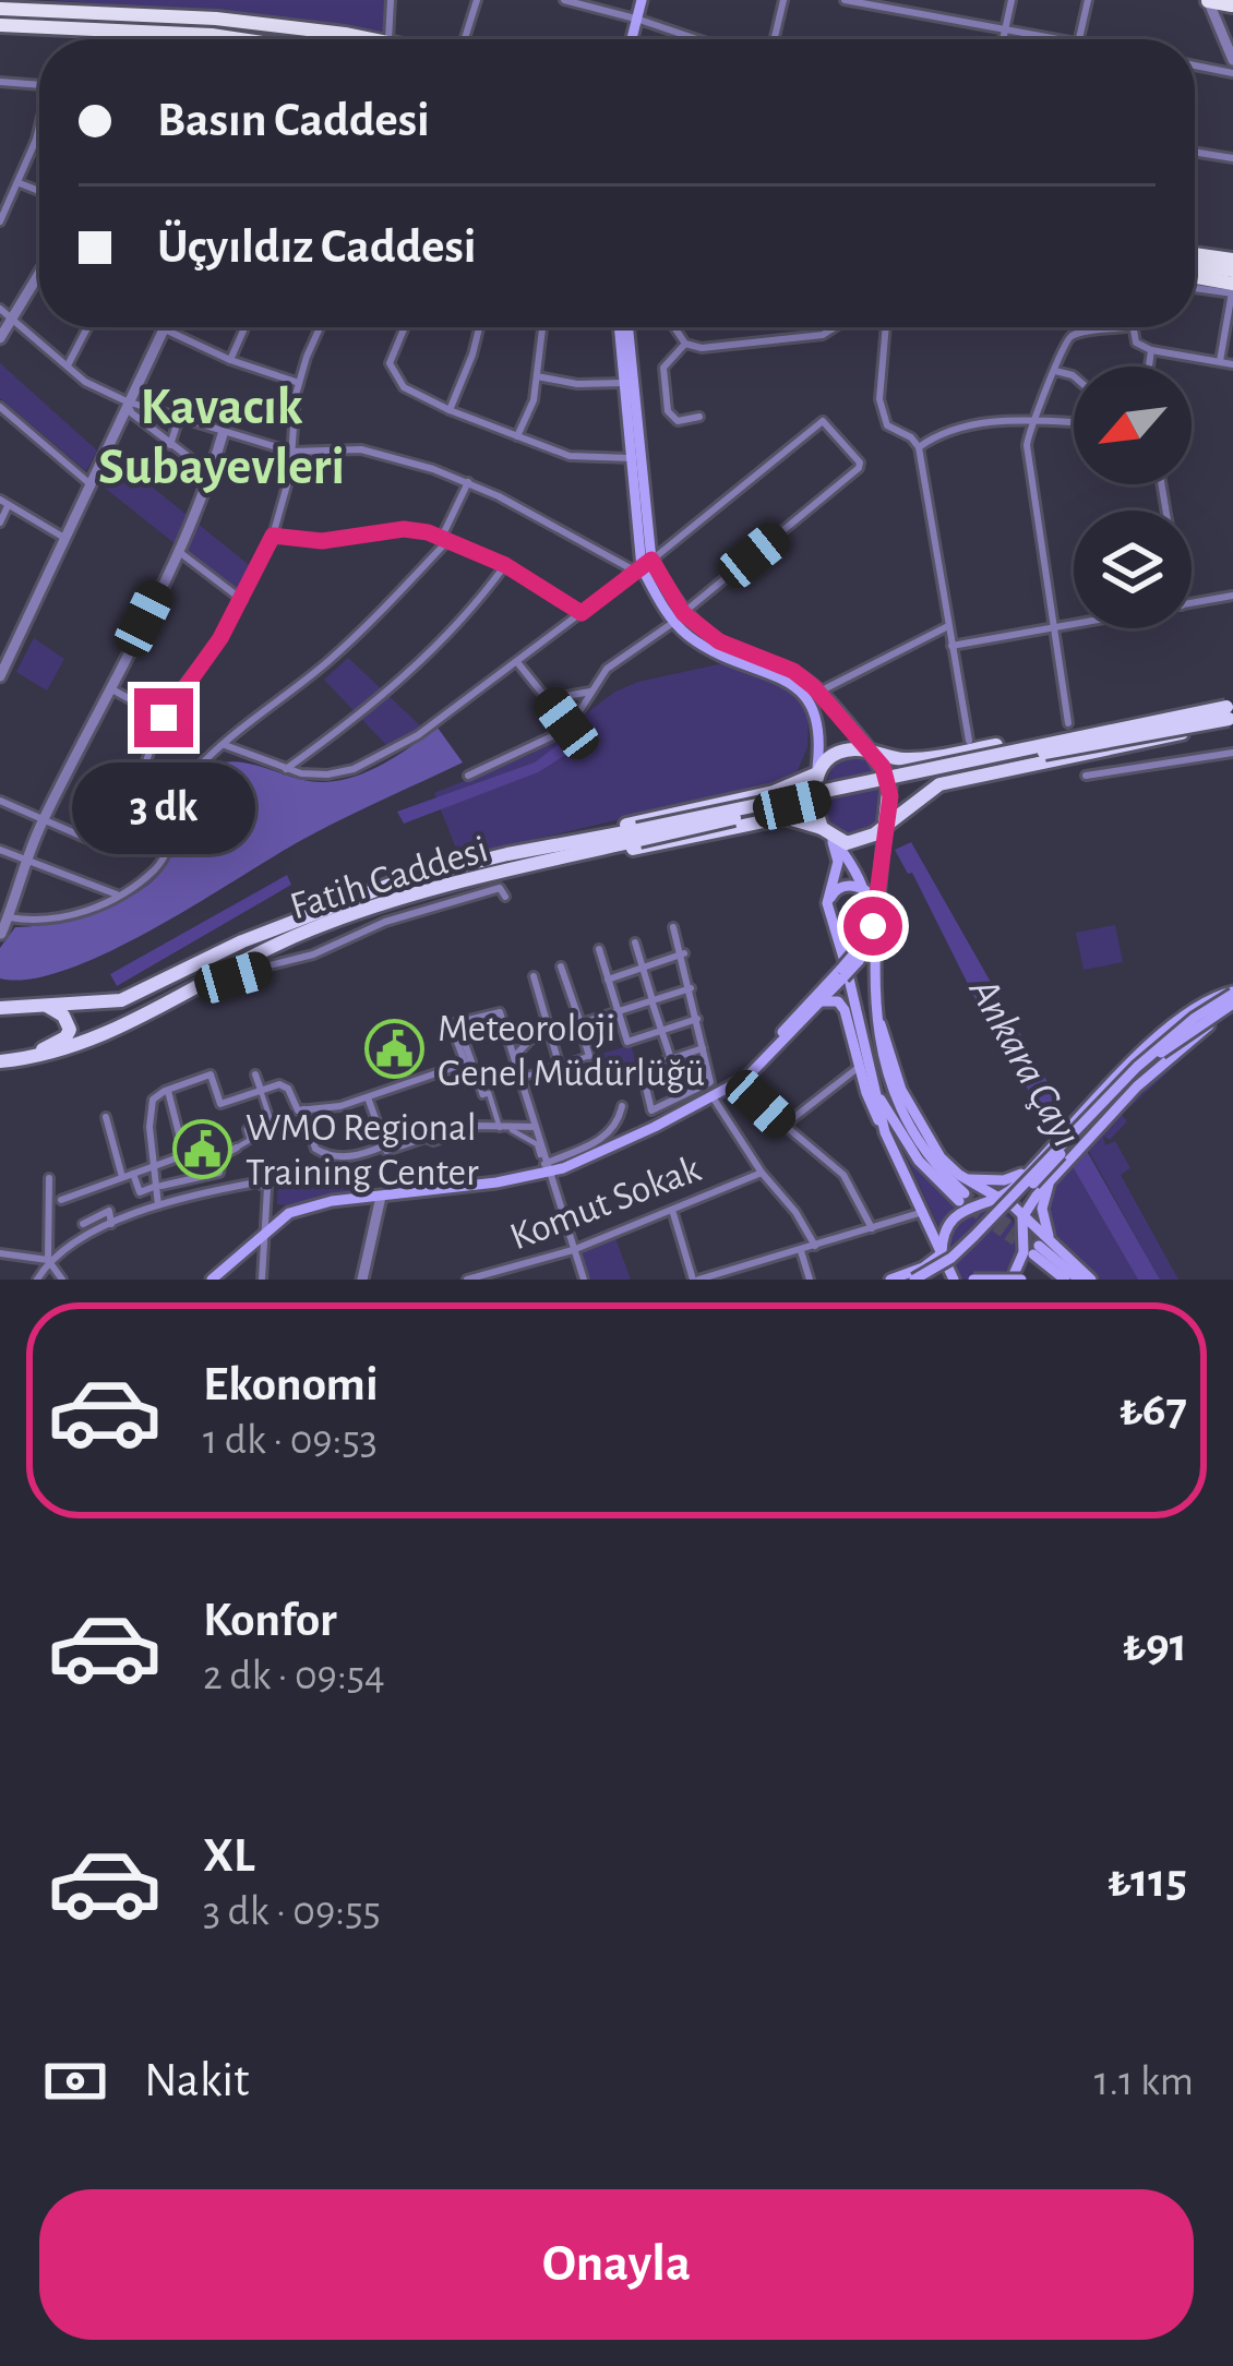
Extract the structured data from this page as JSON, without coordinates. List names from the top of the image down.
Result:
{
  "streets": {
    "main road": ["Fatih Caddesi"],
    "street": ["Komut Sokak"]
  },
  "districts": ["Kavacık Subayevleri"],
  "water": ["Ankara Çayı"],
  "places": {
    "public building": ["Meteoroloji Genel Müdürlüğü", "WMO Regional Training Center"]
  },
  "north": "bottom left",
  "page": {
    "banner": ["Basın Caddesi", "Üçyıldız Caddesi"],
    "bubble": "3 dk",
    "list": [
      {
        "name": "Ekonomi",
        "note": "1 dk · 09:53",
        "value": "₺67"
      },
      {
        "name": "Konfor",
        "note": "2 dk · 09:54",
        "value": "₺91"
      },
      {
        "name": "XL",
        "note": "3 dk · 09:55",
        "value": "₺115"
      }
    ],
    "pay": ["Nakit", "1.1 km"],
    "buttons": "Onayla"
  }
}
